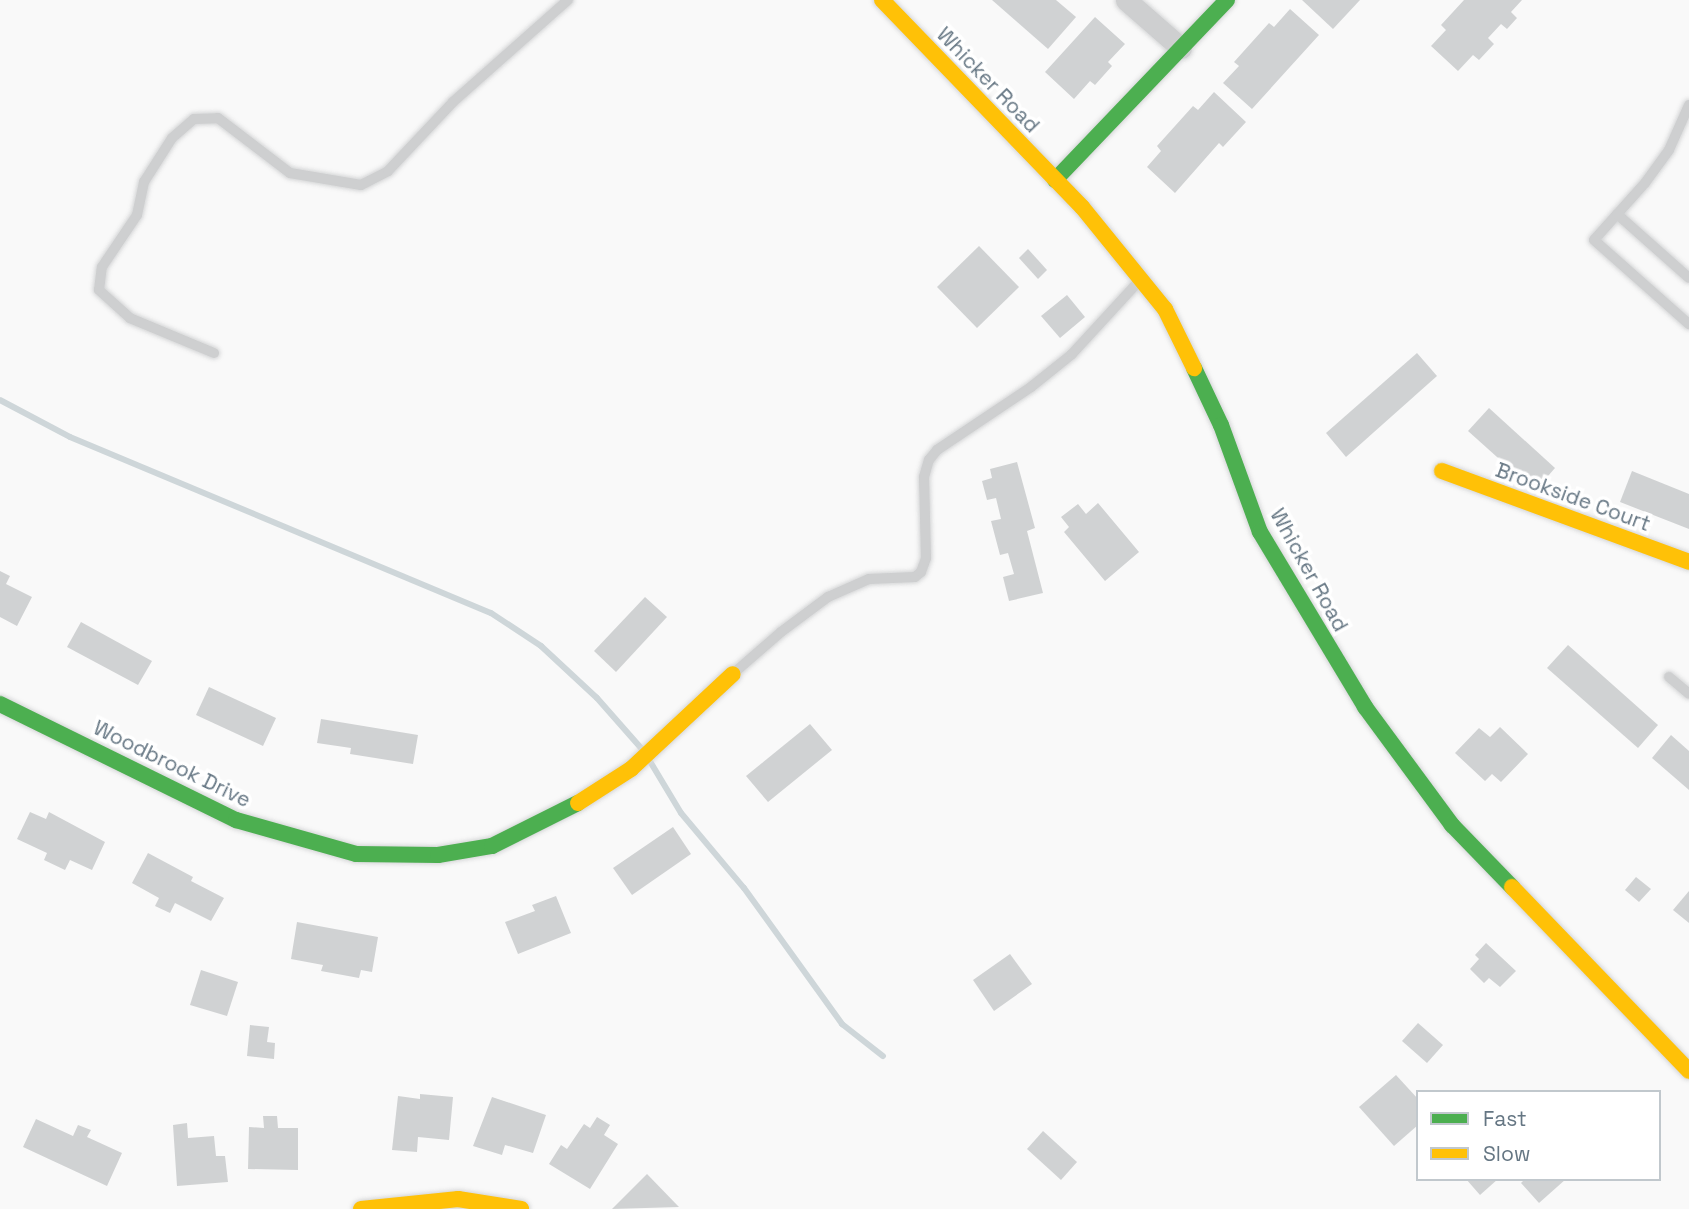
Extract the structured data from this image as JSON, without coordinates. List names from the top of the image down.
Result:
{
  "streets": {
    "street": ["Whicker Road", "Brookside Court", "Woodbrook Drive"]
  },
  "legend": ["Fast", "Slow"]
}
